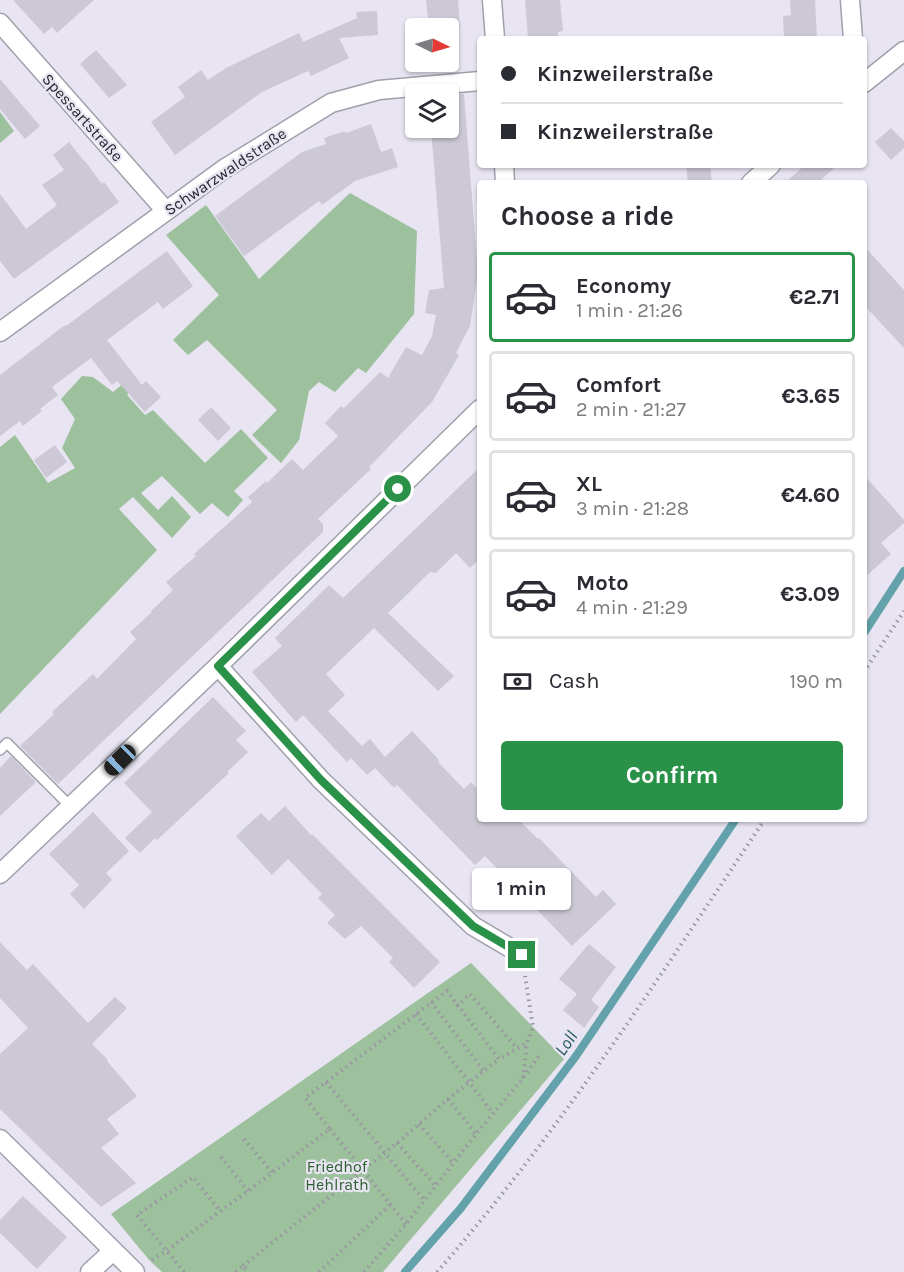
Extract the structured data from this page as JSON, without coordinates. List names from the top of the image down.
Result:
{
  "streets": {
    "street": ["Spessartstraße", "Schwarzwaldstraße"]
  },
  "crossings": [
    ["Spessartstraße", "Schwarzwaldstraße"]
  ],
  "water": ["Loll"],
  "parks": ["Friedhof Hehlrath"],
  "north": "right",
  "page": {
    "banner": ["Kinzweilerstraße", "Kinzweilerstraße"],
    "heading": "Choose a ride",
    "list": [
      {
        "name": "Economy",
        "note": "1 min · 21:26",
        "value": "€2.71"
      },
      {
        "name": "Comfort",
        "note": "2 min · 21:27",
        "value": "€3.65"
      },
      {
        "name": "XL",
        "note": "3 min · 21:28",
        "value": "€4.60"
      },
      {
        "name": "Moto",
        "note": "4 min · 21:29",
        "value": "€3.09"
      }
    ],
    "pay": ["Cash", "190 m"],
    "buttons": "Confirm",
    "bubble": "1 min"
  }
}
